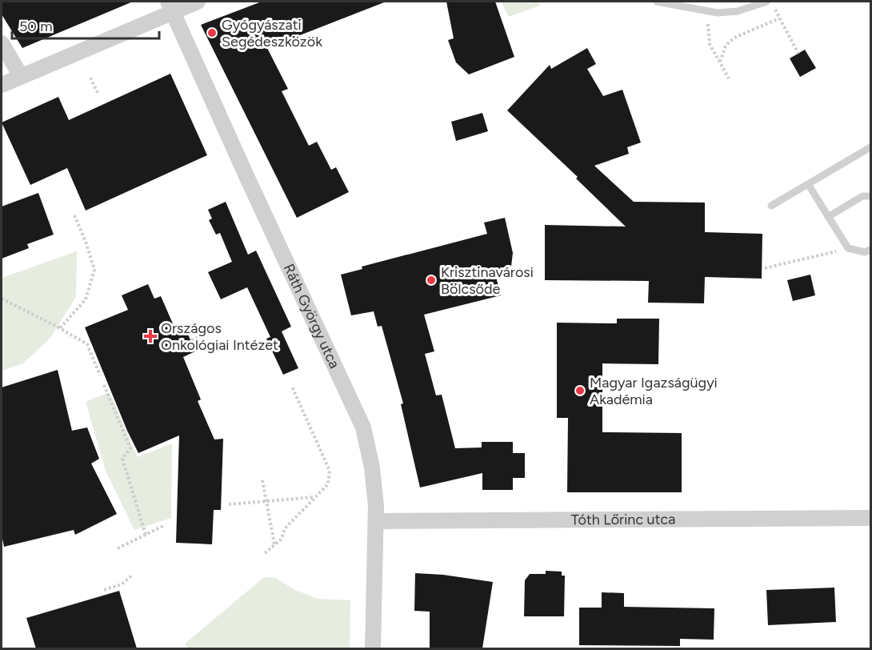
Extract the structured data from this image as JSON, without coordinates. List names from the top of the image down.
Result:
{
  "streets": {
    "street": ["Ráth György utca", "Tóth Lőrinc utca"]
  },
  "crossings": [
    ["Ráth György utca", "Tóth Lőrinc utca"]
  ],
  "places": {
    "other": ["Gyógyászati Segédeszközök", "Krisztinavárosi Bölcsőde", "Magyar Igazságügyi Akadémia"],
    "health": ["Országos Onkológiai Intézet"]
  },
  "scale_bar": "50 m"
}
